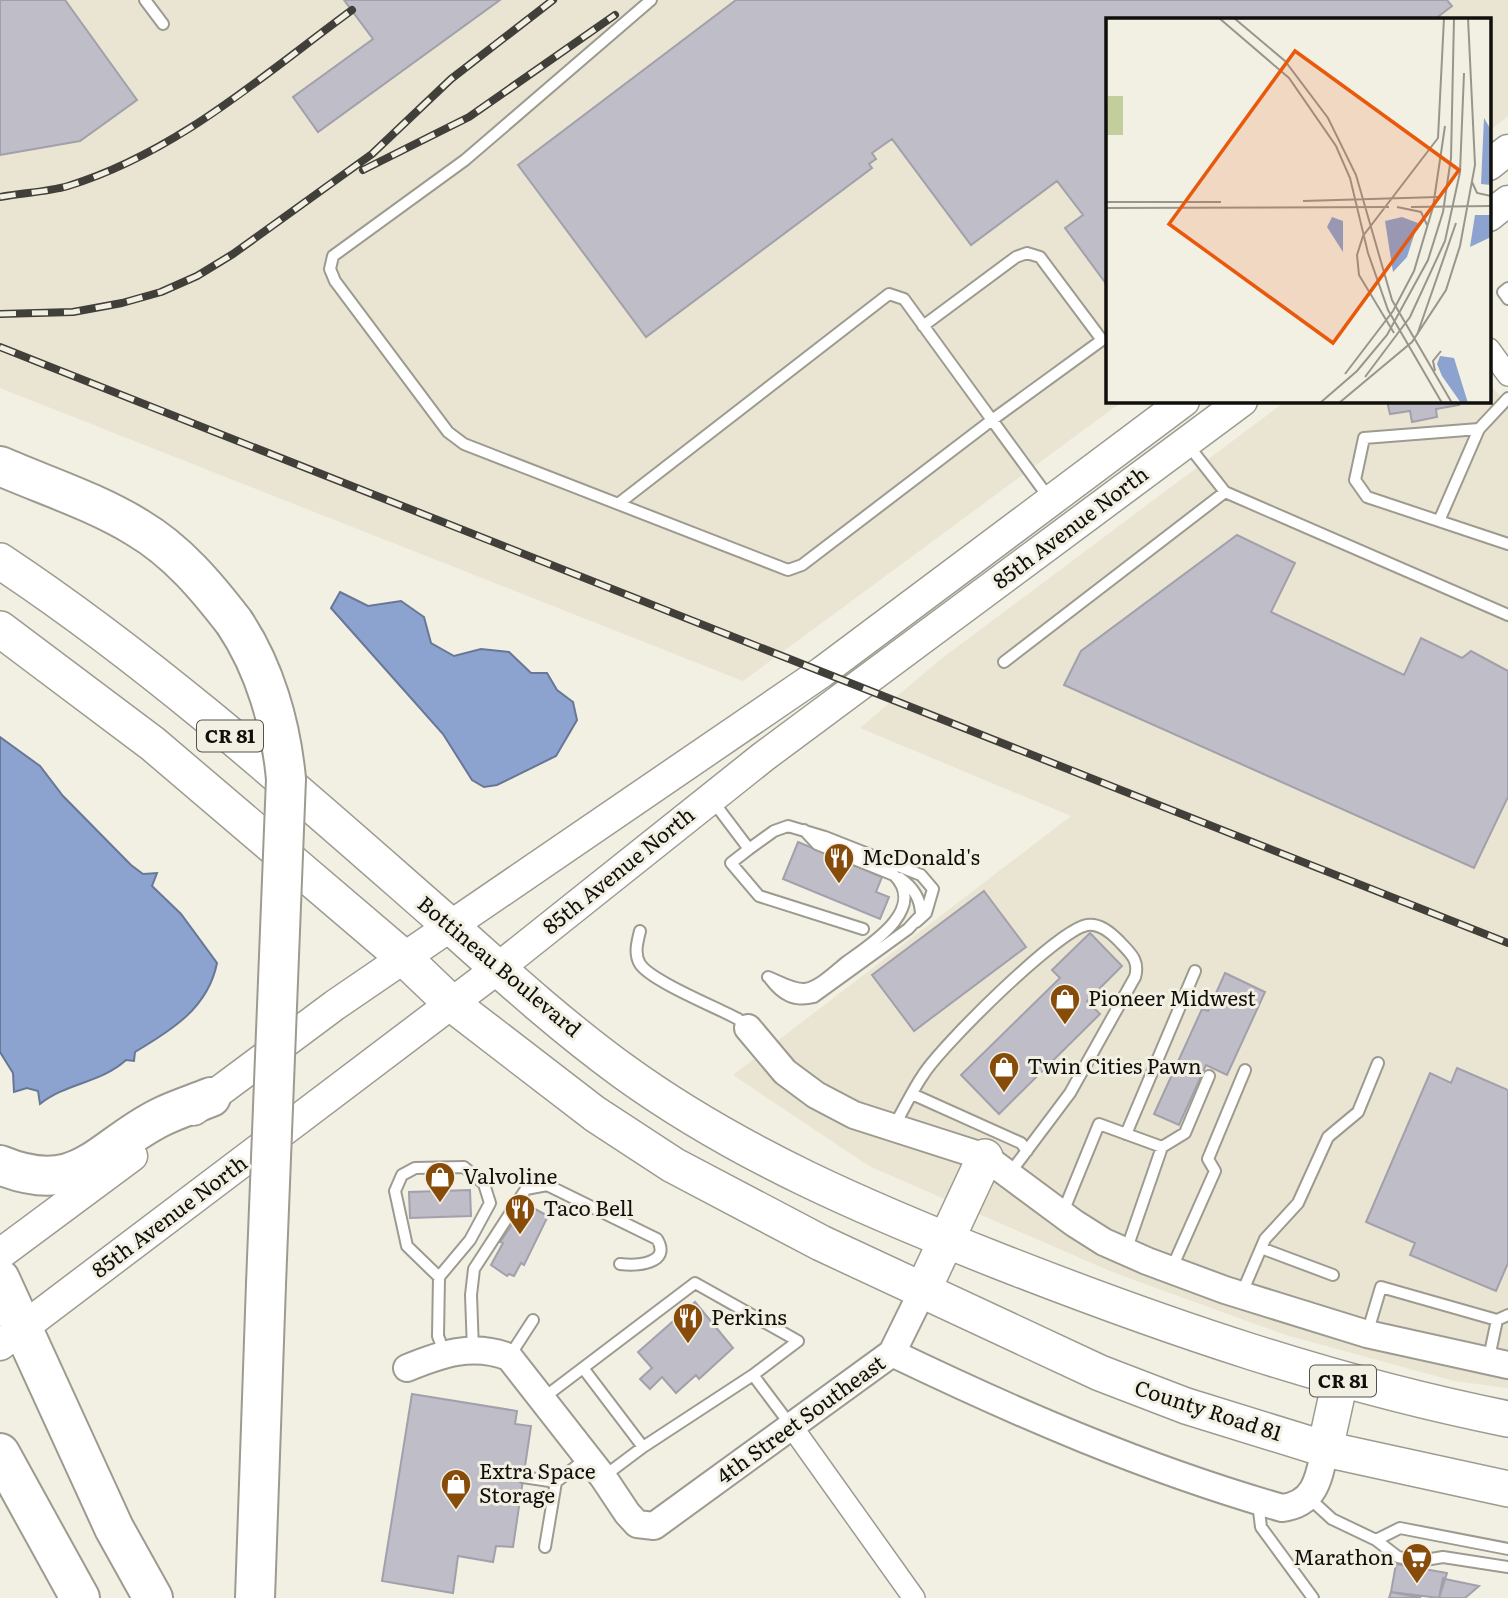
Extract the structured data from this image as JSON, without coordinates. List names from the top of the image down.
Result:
{
  "streets": {
    "highway": ["CR 81", "Bottineau Boulevard", "County Road 81"],
    "main road": ["85th Avenue North"],
    "street": ["4th Street Southeast"]
  },
  "crossings": [
    ["85th Avenue North", "CR 81"],
    ["85th Avenue North", "Bottineau Boulevard"],
    ["CR 81", "Bottineau Boulevard"],
    ["CR 81", "County Road 81"],
    ["CR 81", "4th Street Southeast"],
    ["County Road 81", "4th Street Southeast"]
  ],
  "places": {
    "restaurant": ["McDonald's", "Taco Bell", "Perkins"],
    "shop": [
      "Pioneer Midwest",
      "Twin Cities Pawn",
      "Valvoline",
      "Extra Space Storage"
    ],
    "supermarket": ["Marathon"]
  }
}
